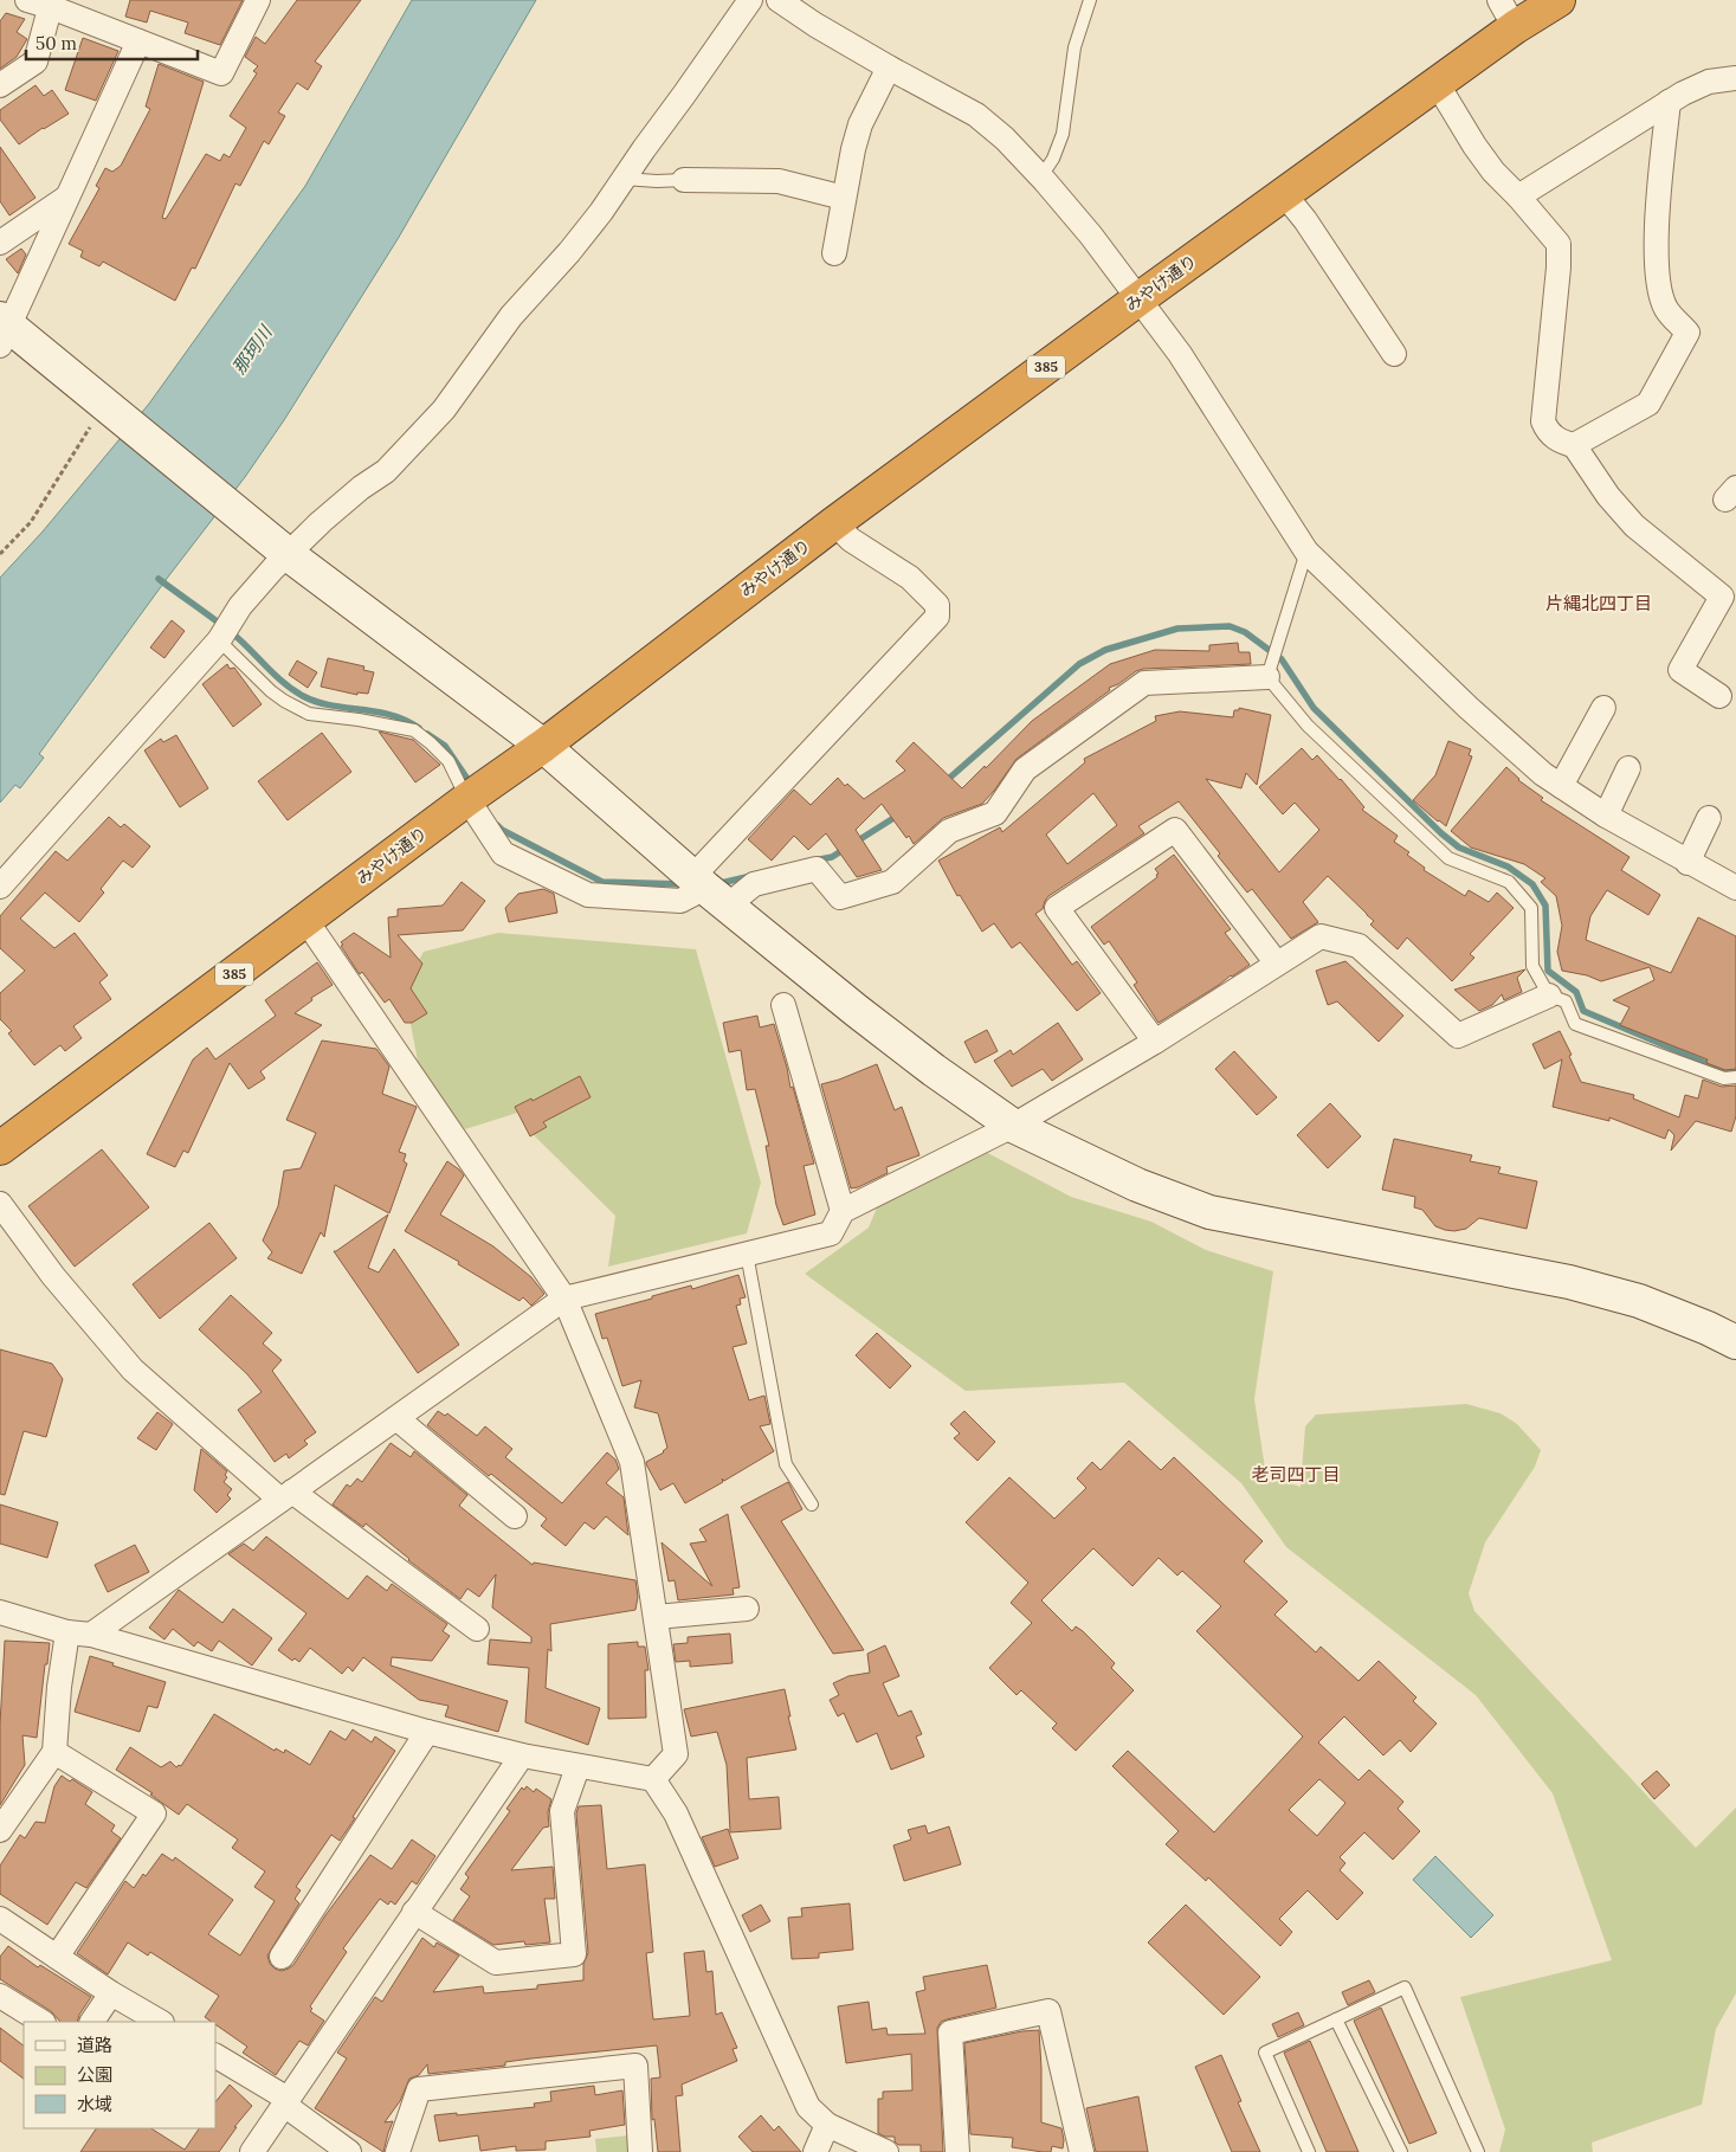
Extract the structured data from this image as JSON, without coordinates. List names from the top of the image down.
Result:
{
  "streets": {
    "highway": ["みやけ通り", "385"]
  },
  "districts": ["片縄北四丁目", "老司四丁目"],
  "water": ["那珂川"],
  "legend": ["道路", "公園", "水域"],
  "scale_bar": "50 m"
}
